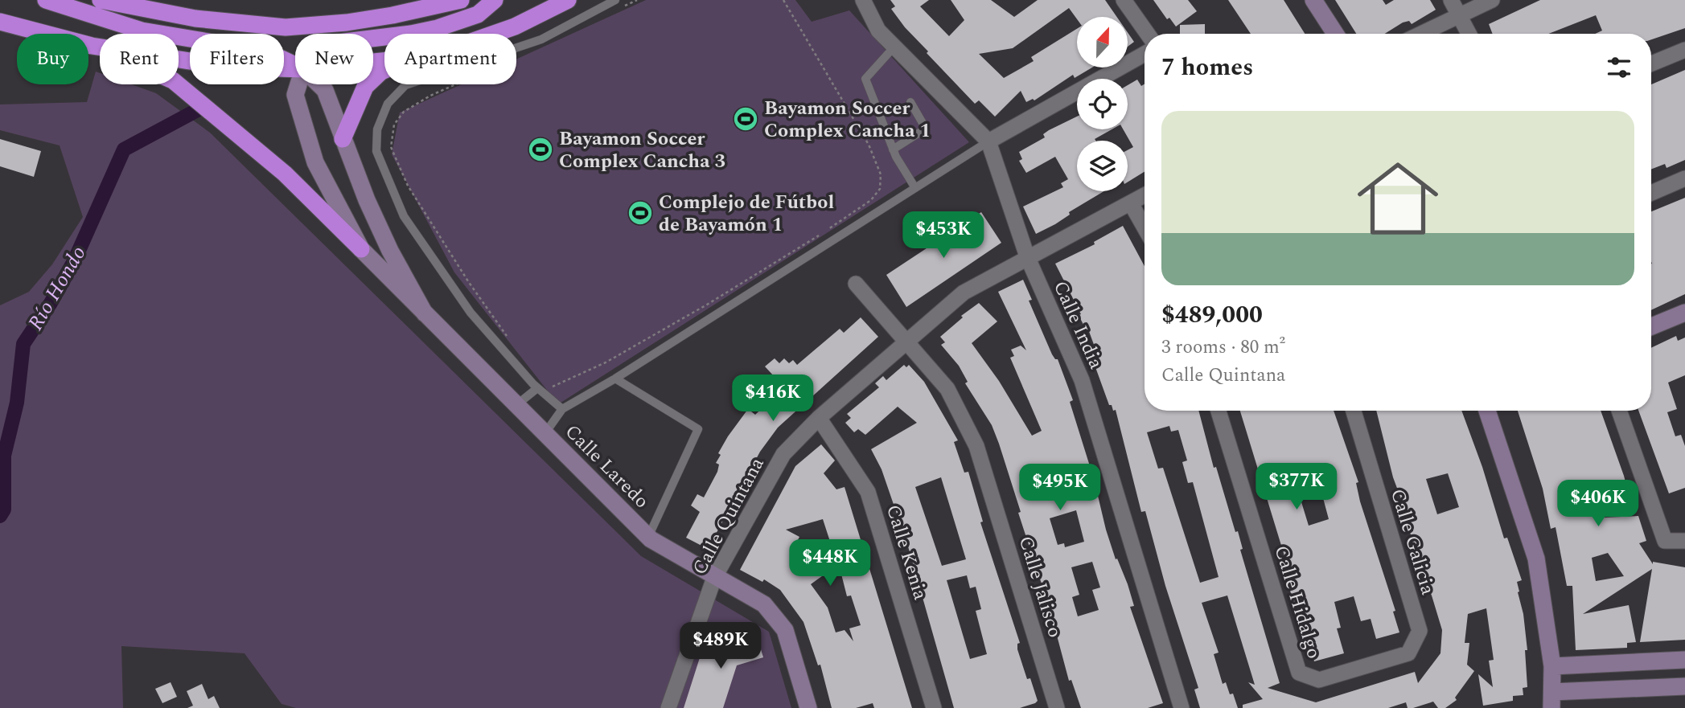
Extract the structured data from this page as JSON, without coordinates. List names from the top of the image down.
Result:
{
  "streets": {
    "main road": ["Calle Laredo"],
    "street": [
      "Calle India",
      "Calle Quintana",
      "Calle Galicia",
      "Calle Kenia",
      "Calle Jalisco",
      "Calle Hidalgo"
    ]
  },
  "crossings": [
    ["Calle India", "Calle Quintana"],
    ["Calle Laredo", "Calle Quintana"],
    ["Calle Quintana", "Calle Kenia"],
    ["Calle Quintana", "Calle Jalisco"],
    ["Calle Galicia", "Calle Hidalgo"]
  ],
  "water": ["Río Hondo"],
  "places": {
    "sports": ["Bayamon Soccer Complex Cancha 1", "Bayamon Soccer Complex Cancha 3", "Complejo de Fútbol de Bayamón 1"]
  },
  "north": "top",
  "page": {
    "chip": [
      "Buy",
      "Rent",
      "Filters",
      "New",
      "Apartment"
    ],
    "heading": "7 homes",
    "list": [
      {
        "name": "$489,000",
        "note": "3 rooms · 80 m² · Calle Quintana"
      }
    ],
    "price": [
      "$453K",
      "$416K",
      "$377K",
      "$495K",
      "$406K",
      "$448K",
      "$489K"
    ]
  }
}
